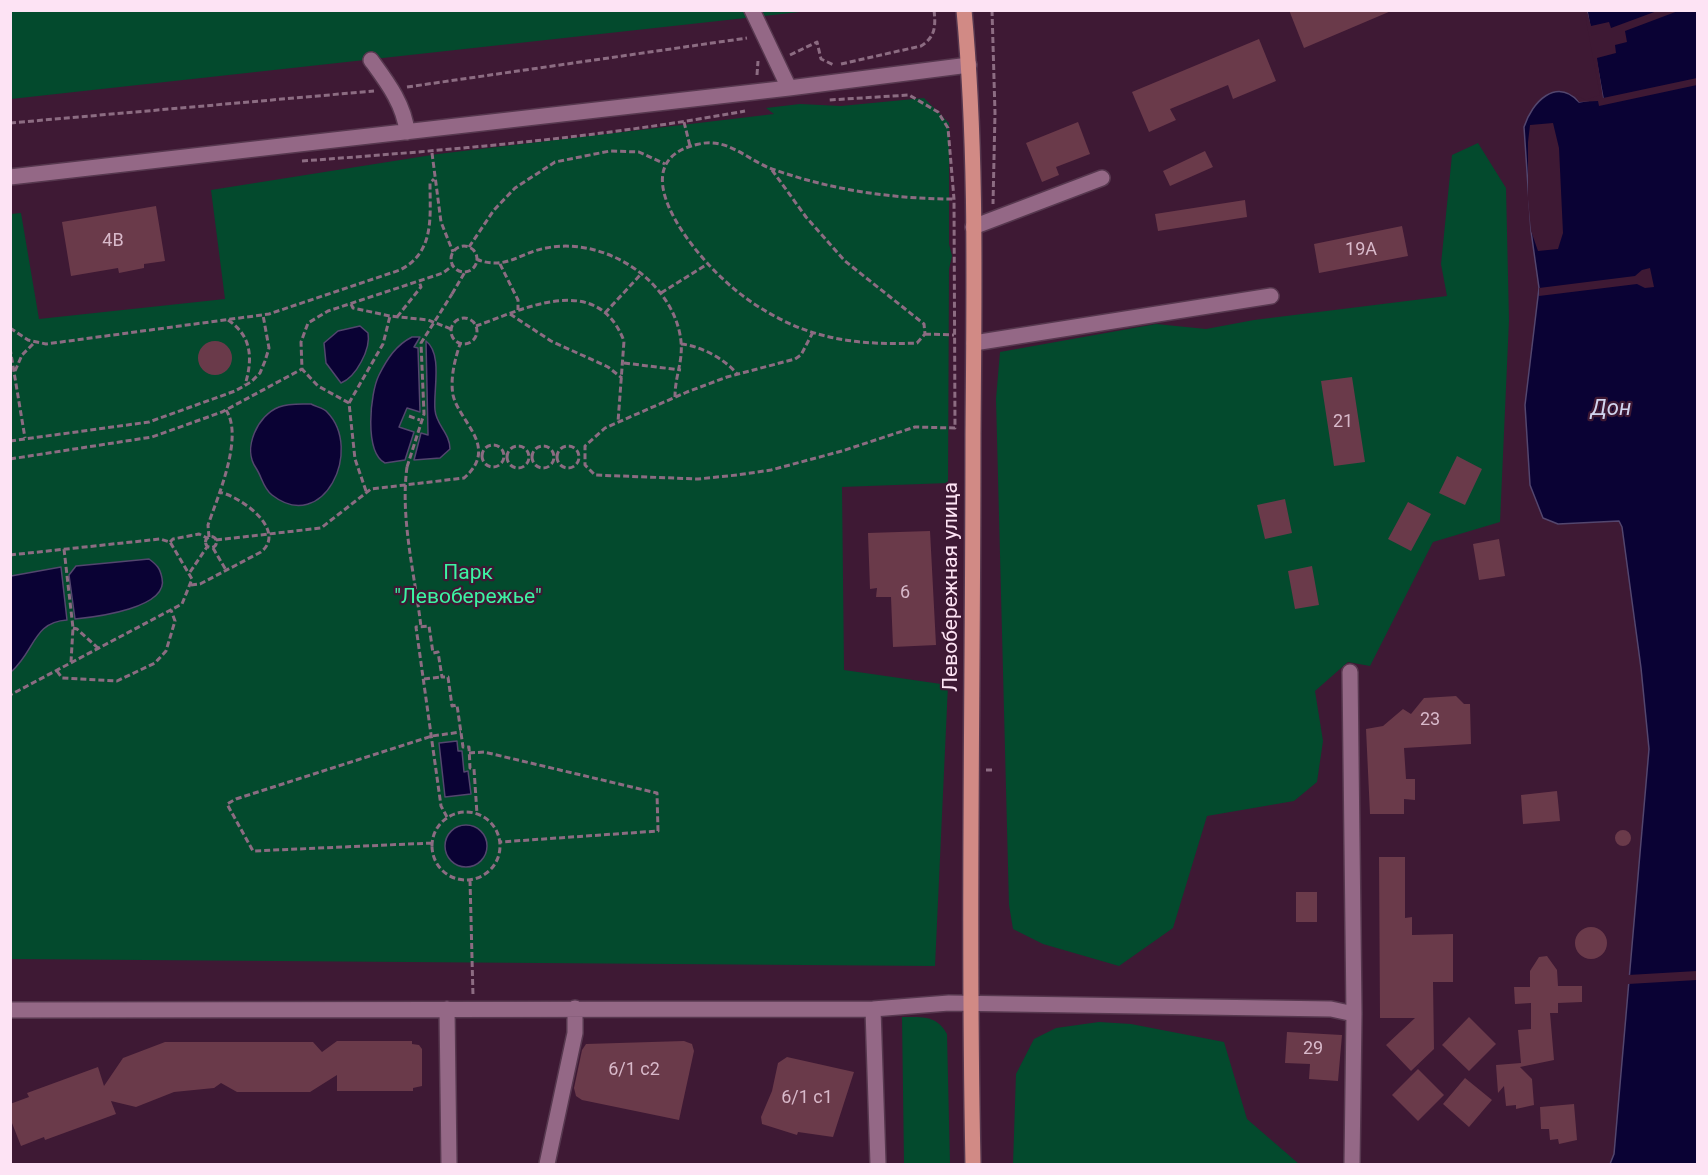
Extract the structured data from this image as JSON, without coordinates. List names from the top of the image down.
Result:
{
  "streets": {
    "main road": ["Левобережная улица"]
  },
  "water": ["Дон"],
  "parks": ["Парк \"Левобережье\""],
  "house_numbers": [
    "4В",
    "19А",
    "21",
    "6",
    "23",
    "29",
    "6/1 с2",
    "6/1 с1"
  ]
}
